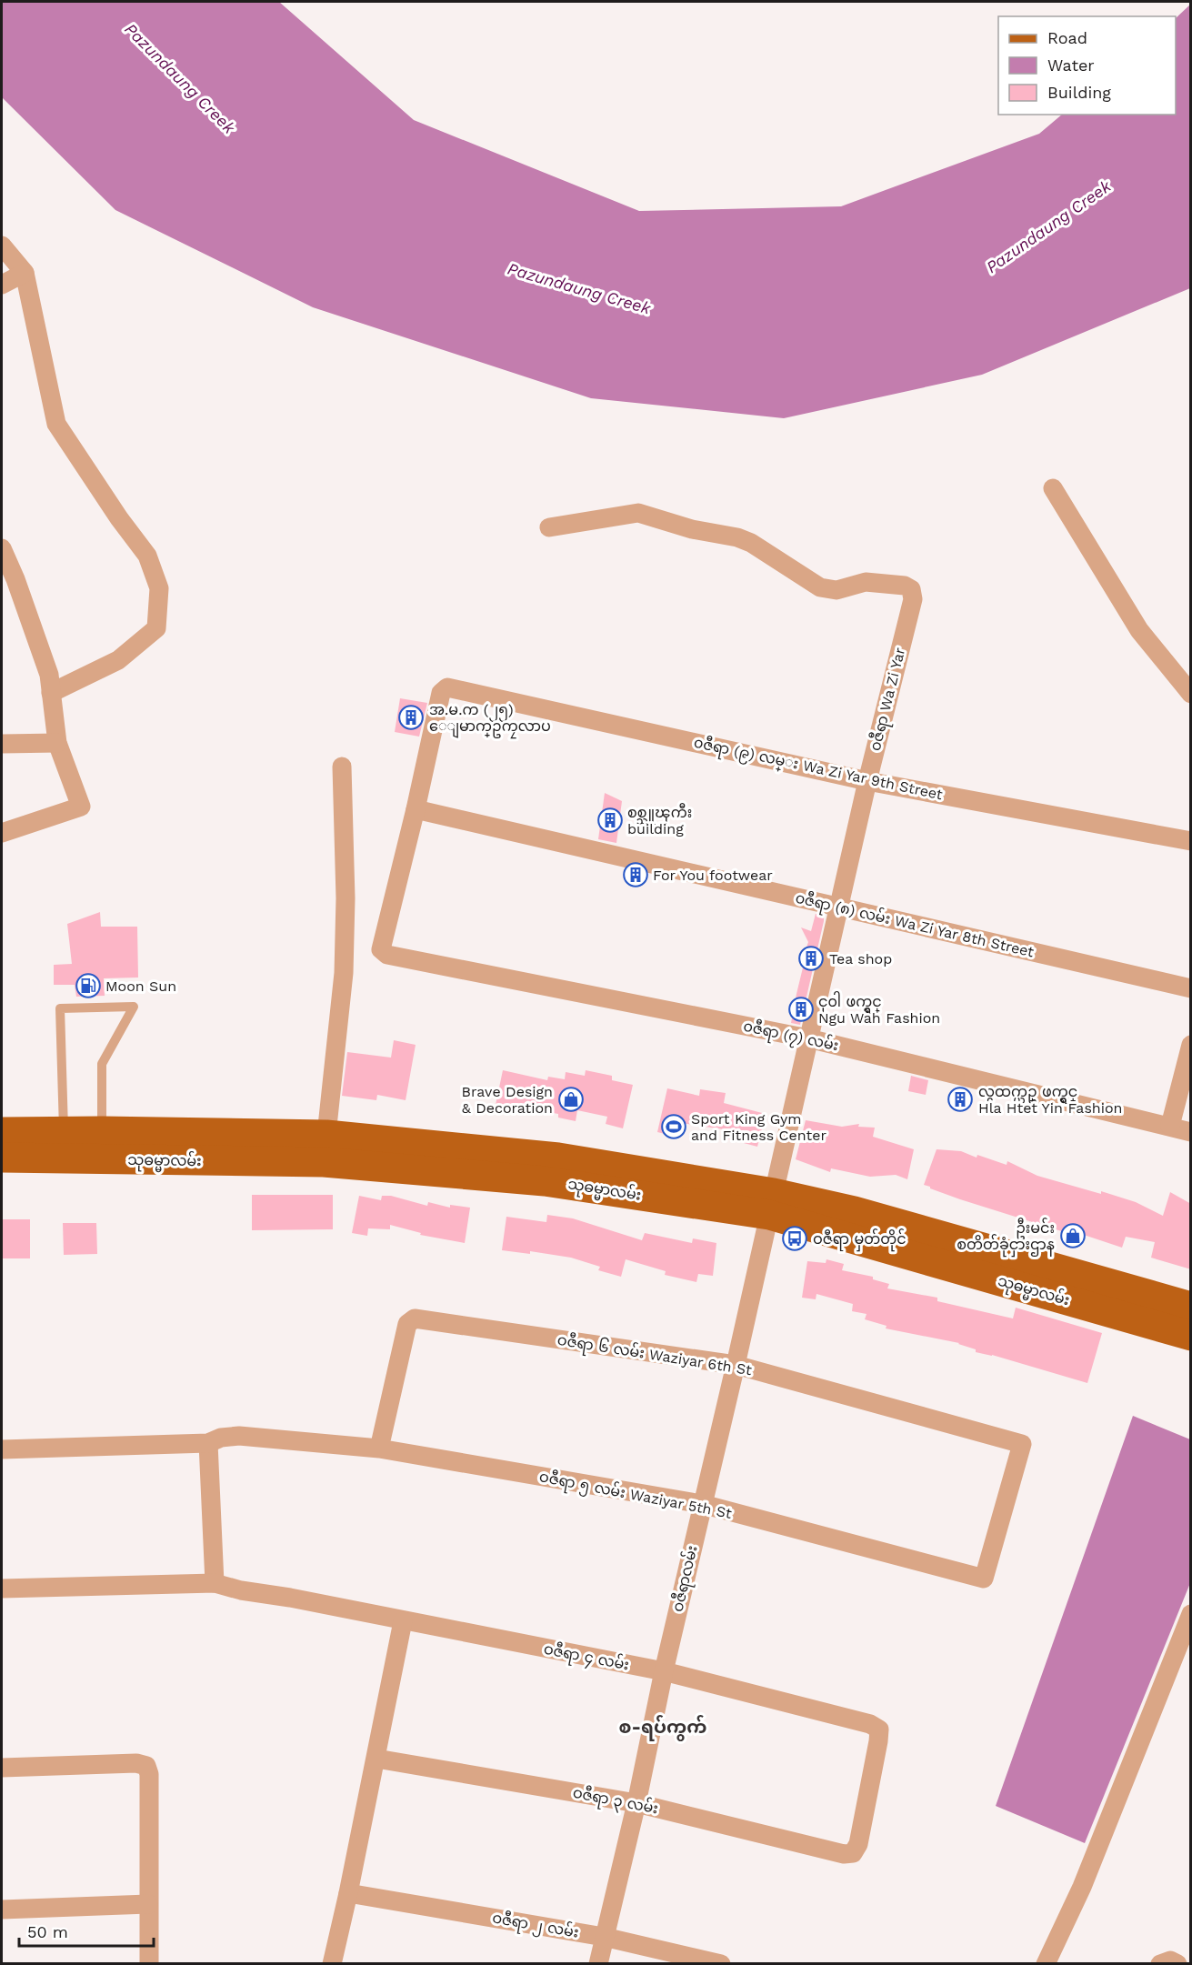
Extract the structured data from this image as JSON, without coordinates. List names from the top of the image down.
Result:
{
  "streets": {
    "main road": ["သုဓမ္မာလမ်း"],
    "street": [
      "၀ဇီရာ Wa Zi Yar",
      "၀ဇီရာ (၉) လမ္း Wa Zi Yar 9th Street",
      "၀ဇီရာ (၈) လမ်း Wa Zi Yar 8th Street",
      "၀ဇီရာ (၇) လမ်း",
      "ဝဇီရာ ၆ လမ်း Waziyar 6th St",
      "ဝဇီရာ ၅ လမ်း Waziyar 5th St",
      "ဝဇီရာလမ်း",
      "ဝဇီရာ ၄ လမ်း",
      "ဝဇီရာ ၃ လမ်း",
      "ဝဇီရာ ၂ လမ်း"
    ]
  },
  "crossings": [
    ["၀ဇီရာ Wa Zi Yar", "၀ဇီရာ (၉) လမ္း Wa Zi Yar 9th Street"],
    ["၀ဇီရာ Wa Zi Yar", "၀ဇီရာ (၈) လမ်း Wa Zi Yar 8th Street"],
    ["၀ဇီရာ Wa Zi Yar", "၀ဇီရာ (၇) လမ်း"],
    ["၀ဇီရာ Wa Zi Yar", "သုဓမ္မာလမ်း"],
    ["၀ဇီရာ Wa Zi Yar", "ဝဇီရာလမ်း"],
    ["၀ဇီရာ (၉) လမ္း Wa Zi Yar 9th Street", "၀ဇီရာ (၈) လမ်း Wa Zi Yar 8th Street"],
    ["၀ဇီရာ (၉) လမ္း Wa Zi Yar 9th Street", "၀ဇီရာ (၇) လမ်း"],
    ["၀ဇီရာ (၈) လမ်း Wa Zi Yar 8th Street", "၀ဇီရာ (၇) လမ်း"],
    ["သုဓမ္မာလမ်း", "ဝဇီရာလမ်း"],
    ["ဝဇီရာ ၆ လမ်း Waziyar 6th St", "ဝဇီရာ ၅ လမ်း Waziyar 5th St"],
    ["ဝဇီရာ ၆ လမ်း Waziyar 6th St", "ဝဇီရာလမ်း"],
    ["ဝဇီရာ ၅ လမ်း Waziyar 5th St", "ဝဇီရာလမ်း"],
    ["ဝဇီရာလမ်း", "ဝဇီရာ ၄ လမ်း"],
    ["ဝဇီရာလမ်း", "ဝဇီရာ ၃ လမ်း"],
    ["ဝဇီရာလမ်း", "ဝဇီရာ ၂ လမ်း"],
    ["ဝဇီရာ ၄ လမ်း", "ဝဇီရာ ၃ လမ်း"]
  ],
  "districts": ["စ-ရပ်ကွက်"],
  "water": ["Pazundaung Creek"],
  "places": {
    "building": [
      "အ.မ.က (၂၅) ေျမာက္ဥကၠလာပ",
      "စစ္သူၾကီး building",
      "For You footwear",
      "Tea shop",
      "ငု၀ါ ဖက္ရွင္ Ngu Wah Fashion",
      "လွထက္ယဥ္ ဖက္ရွင္ Hla Htet Yin Fashion"
    ],
    "fuel station": ["Moon Sun"],
    "shop": ["Brave Design & Decoration", "ဦးမင်း စတိတ်ခုံငှားဌာန"],
    "sports": ["Sport King Gym and Fitness Center"],
    "bus stop": ["ဝဇီရာ မှတ်တိုင်"]
  },
  "legend": ["Road", "Water", "Building"],
  "scale_bar": "50 m"
}
